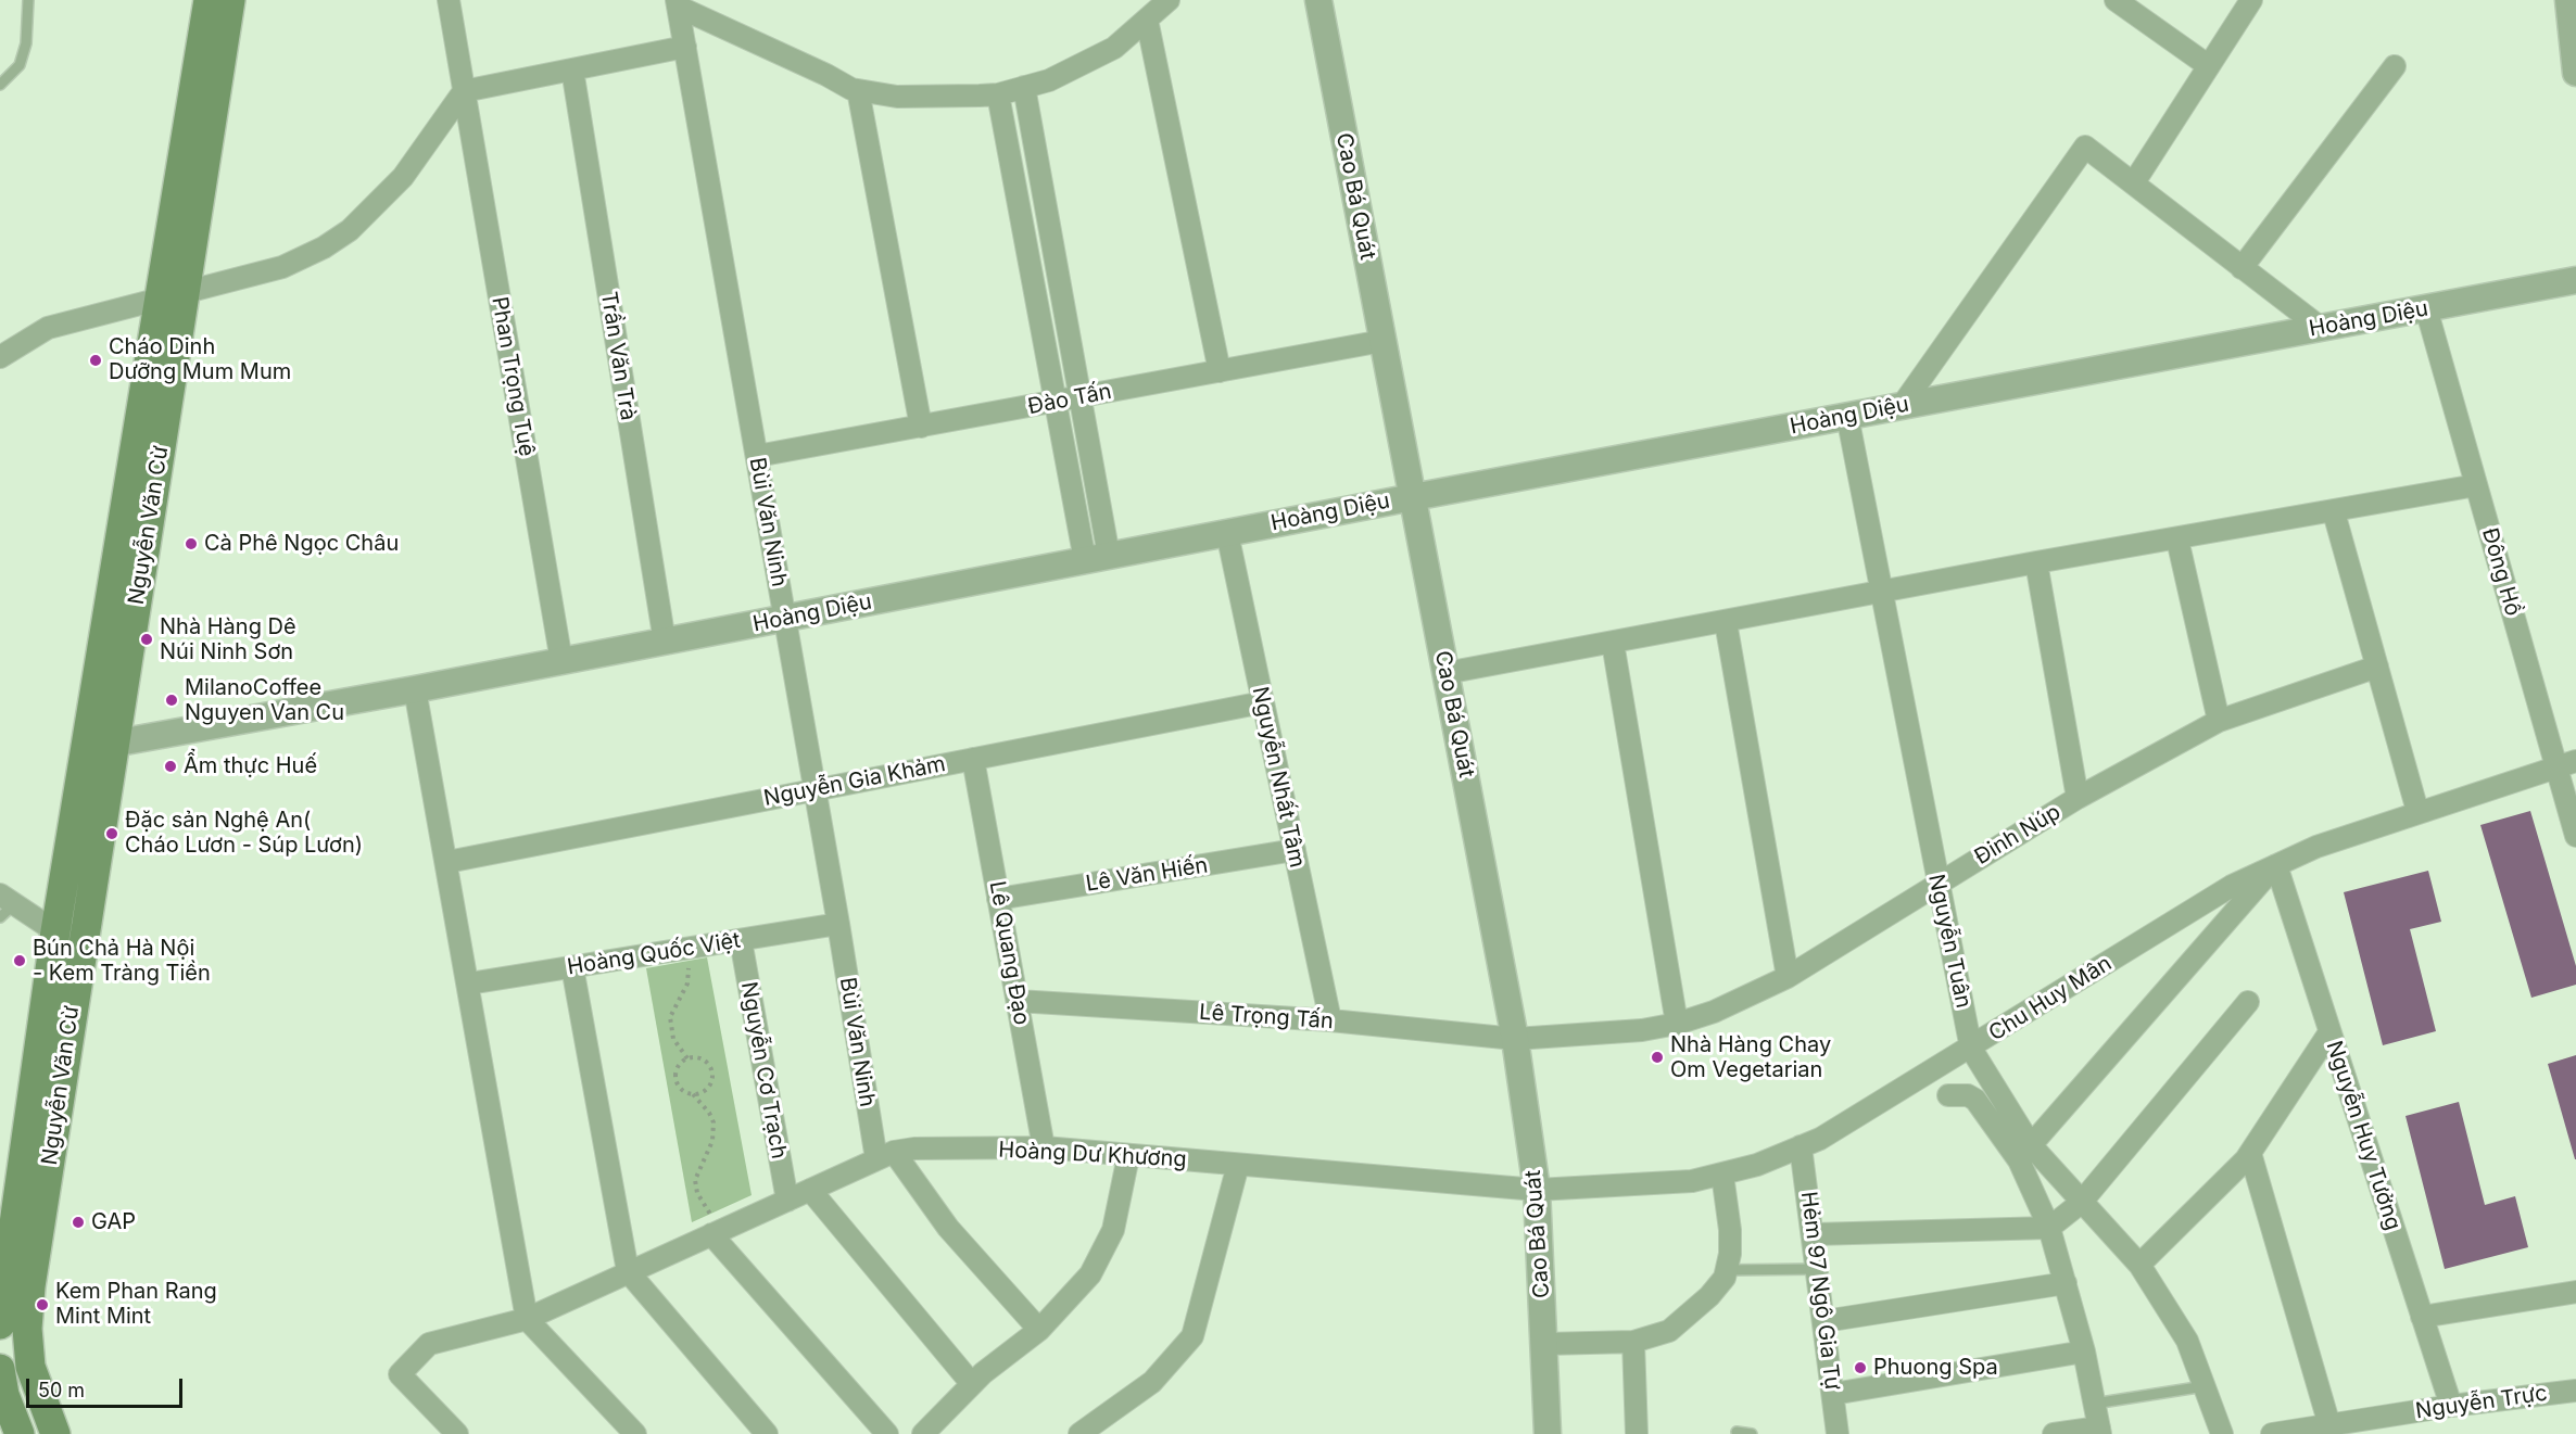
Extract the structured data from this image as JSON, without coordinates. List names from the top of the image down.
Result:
{
  "streets": {
    "main road": ["Nguyễn Văn Cừ"],
    "street": [
      "Cao Bá Quát",
      "Hoàng Diệu",
      "Trần Văn Trà",
      "Phan Trọng Tuệ",
      "Đào Tấn",
      "Bùi Văn Ninh",
      "Đông Hồ",
      "Nguyễn Nhất Tâm",
      "Nguyễn Gia Khảm",
      "Đinh Núp",
      "Lê Văn Hiến",
      "Nguyễn Tuân",
      "Lê Quang Đạo",
      "Hoàng Quốc Việt",
      "Chu Huy Mân",
      "Lê Trọng Tấn",
      "Nguyễn Cơ Trạch",
      "Nguyễn Huy Tưởng",
      "Hoàng Dư Khương",
      "Hẻm 97 Ngô Gia Tự",
      "Nguyễn Trực"
    ]
  },
  "crossings": [
    ["Cao Bá Quát", "Hoàng Diệu"],
    ["Cao Bá Quát", "Đào Tấn"],
    ["Cao Bá Quát", "Đinh Núp"],
    ["Cao Bá Quát", "Chu Huy Mân"],
    ["Cao Bá Quát", "Lê Trọng Tấn"],
    ["Cao Bá Quát", "Hoàng Dư Khương"],
    ["Hoàng Diệu", "Trần Văn Trà"],
    ["Hoàng Diệu", "Phan Trọng Tuệ"],
    ["Hoàng Diệu", "Bùi Văn Ninh"],
    ["Hoàng Diệu", "Nguyễn Văn Cừ"],
    ["Hoàng Diệu", "Đông Hồ"],
    ["Hoàng Diệu", "Nguyễn Nhất Tâm"],
    ["Hoàng Diệu", "Nguyễn Tuân"],
    ["Đào Tấn", "Bùi Văn Ninh"],
    ["Bùi Văn Ninh", "Nguyễn Gia Khảm"],
    ["Bùi Văn Ninh", "Hoàng Quốc Việt"],
    ["Bùi Văn Ninh", "Hoàng Dư Khương"],
    ["Đông Hồ", "Chu Huy Mân"],
    ["Nguyễn Nhất Tâm", "Nguyễn Gia Khảm"],
    ["Nguyễn Nhất Tâm", "Lê Văn Hiến"],
    ["Nguyễn Nhất Tâm", "Lê Trọng Tấn"],
    ["Nguyễn Gia Khảm", "Lê Quang Đạo"],
    ["Đinh Núp", "Nguyễn Tuân"],
    ["Đinh Núp", "Lê Trọng Tấn"],
    ["Lê Văn Hiến", "Lê Quang Đạo"],
    ["Nguyễn Tuân", "Chu Huy Mân"],
    ["Lê Quang Đạo", "Lê Trọng Tấn"],
    ["Lê Quang Đạo", "Hoàng Dư Khương"],
    ["Hoàng Quốc Việt", "Nguyễn Cơ Trạch"],
    ["Chu Huy Mân", "Nguyễn Huy Tưởng"],
    ["Chu Huy Mân", "Hoàng Dư Khương"],
    ["Chu Huy Mân", "Hẻm 97 Ngô Gia Tự"],
    ["Nguyễn Cơ Trạch", "Hoàng Dư Khương"],
    ["Nguyễn Huy Tưởng", "Nguyễn Trực"]
  ],
  "places": [
    "Cháo Dinh Dưỡng Mum Mum",
    "Cà Phê Ngọc Châu",
    "Nhà Hàng Dê Núi Ninh Sơn",
    "MilanoCoffee Nguyen Van Cu",
    "Ẩm thực Huế",
    "Đặc sản Nghệ An( Cháo Lươn - Súp Lươn)",
    "Bún Chả Hà Nội - Kem Tràng Tiền",
    "Nhà Hàng Chay Om Vegetarian",
    "GAP",
    "Kem Phan Rang Mint Mint",
    "Phuong Spa"
  ],
  "scale_bar": "50 m"
}
